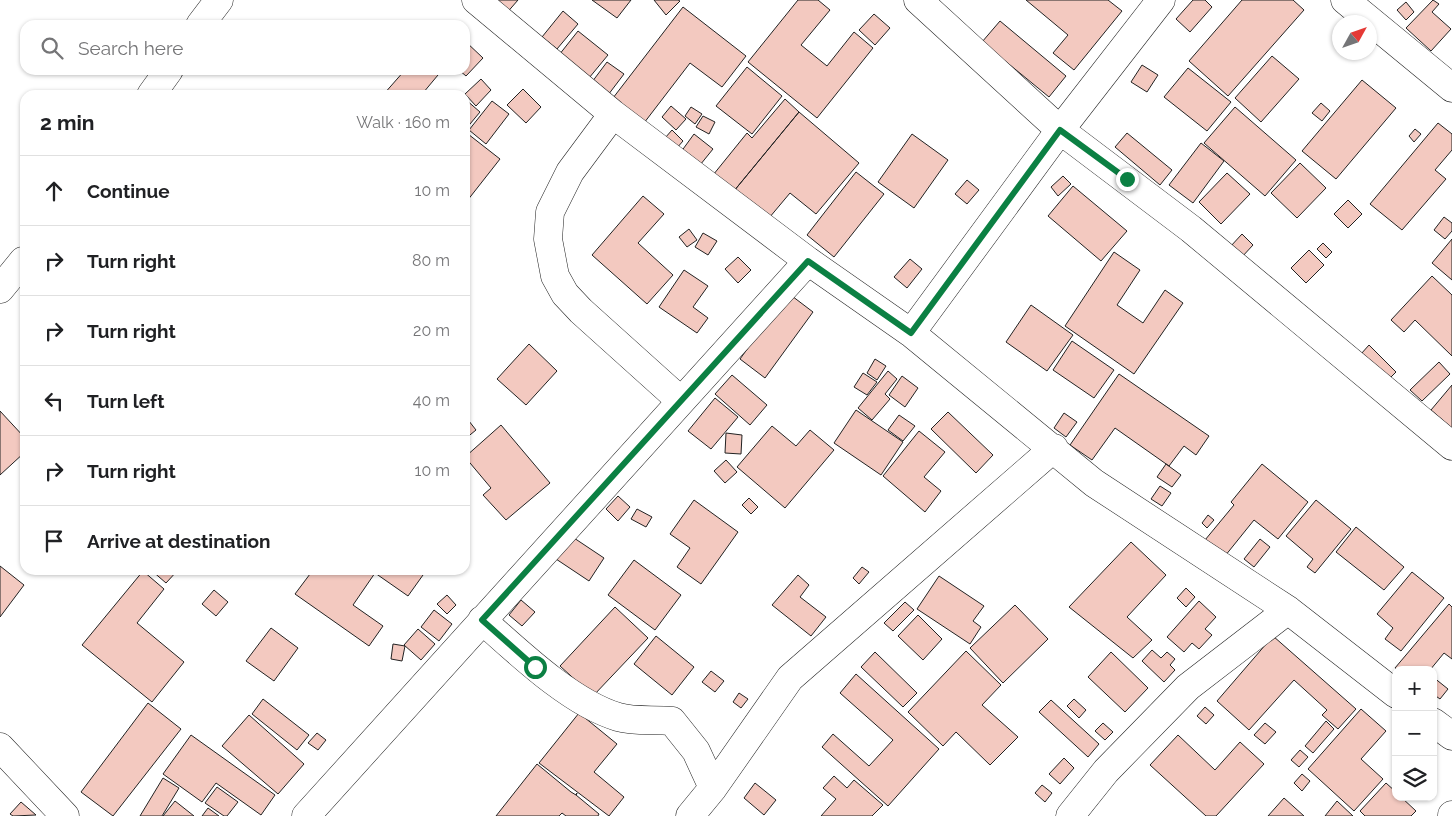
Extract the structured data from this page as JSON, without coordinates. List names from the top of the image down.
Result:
{
  "north": "top right",
  "page": {
    "search": "Search here",
    "heading": ["2 min", "Walk · 160 m"],
    "list": [
      ["Continue", "10 m"],
      ["Turn right", "80 m"],
      ["Turn right", "20 m"],
      ["Turn left", "40 m"],
      ["Turn right", "10 m"],
      "Arrive at destination"
    ],
    "map_buttons": ["+", "−"]
  }
}
